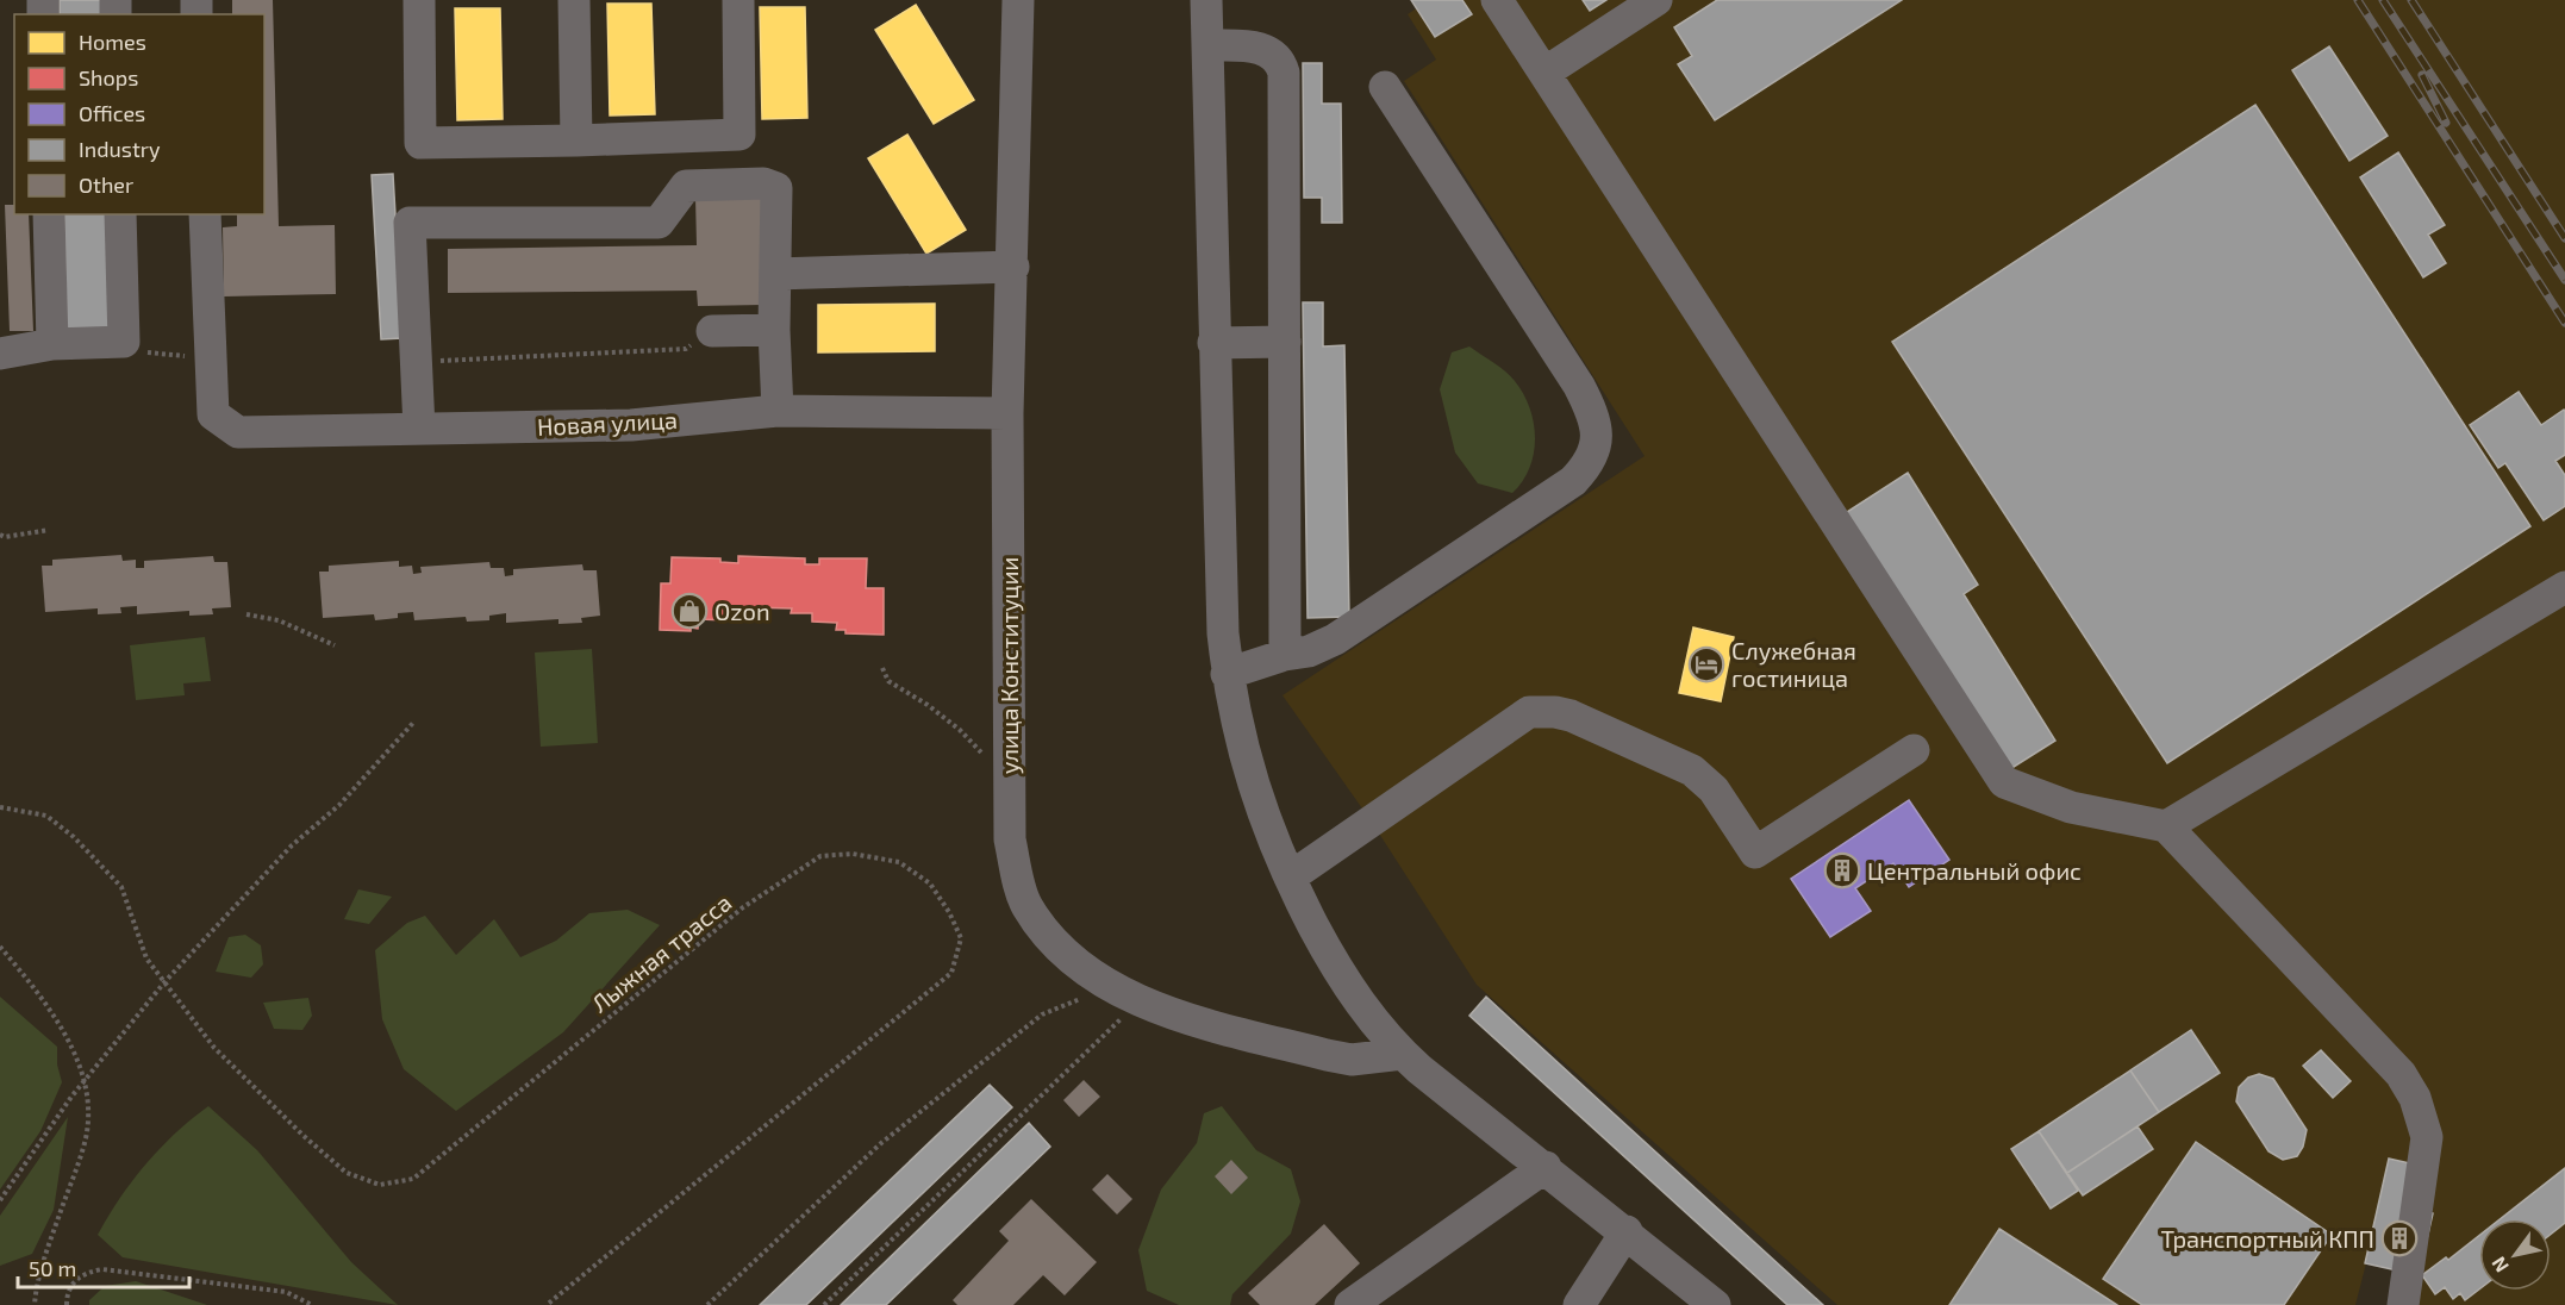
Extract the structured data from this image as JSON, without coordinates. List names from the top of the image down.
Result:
{
  "streets": {
    "street": ["Новая улица", "улица Конституции"],
    "path": ["Лыжная трасса"]
  },
  "crossings": [
    ["Новая улица", "улица Конституции"]
  ],
  "places": {
    "shop": ["Ozon"],
    "hotel": ["Служебная гостиница"],
    "building": ["Центральный офис", "Транспортный КПП"]
  },
  "legend": [
    "Homes",
    "Shops",
    "Offices",
    "Industry",
    "Other"
  ],
  "scale_bar": "50 m",
  "north": "bottom left"
}
